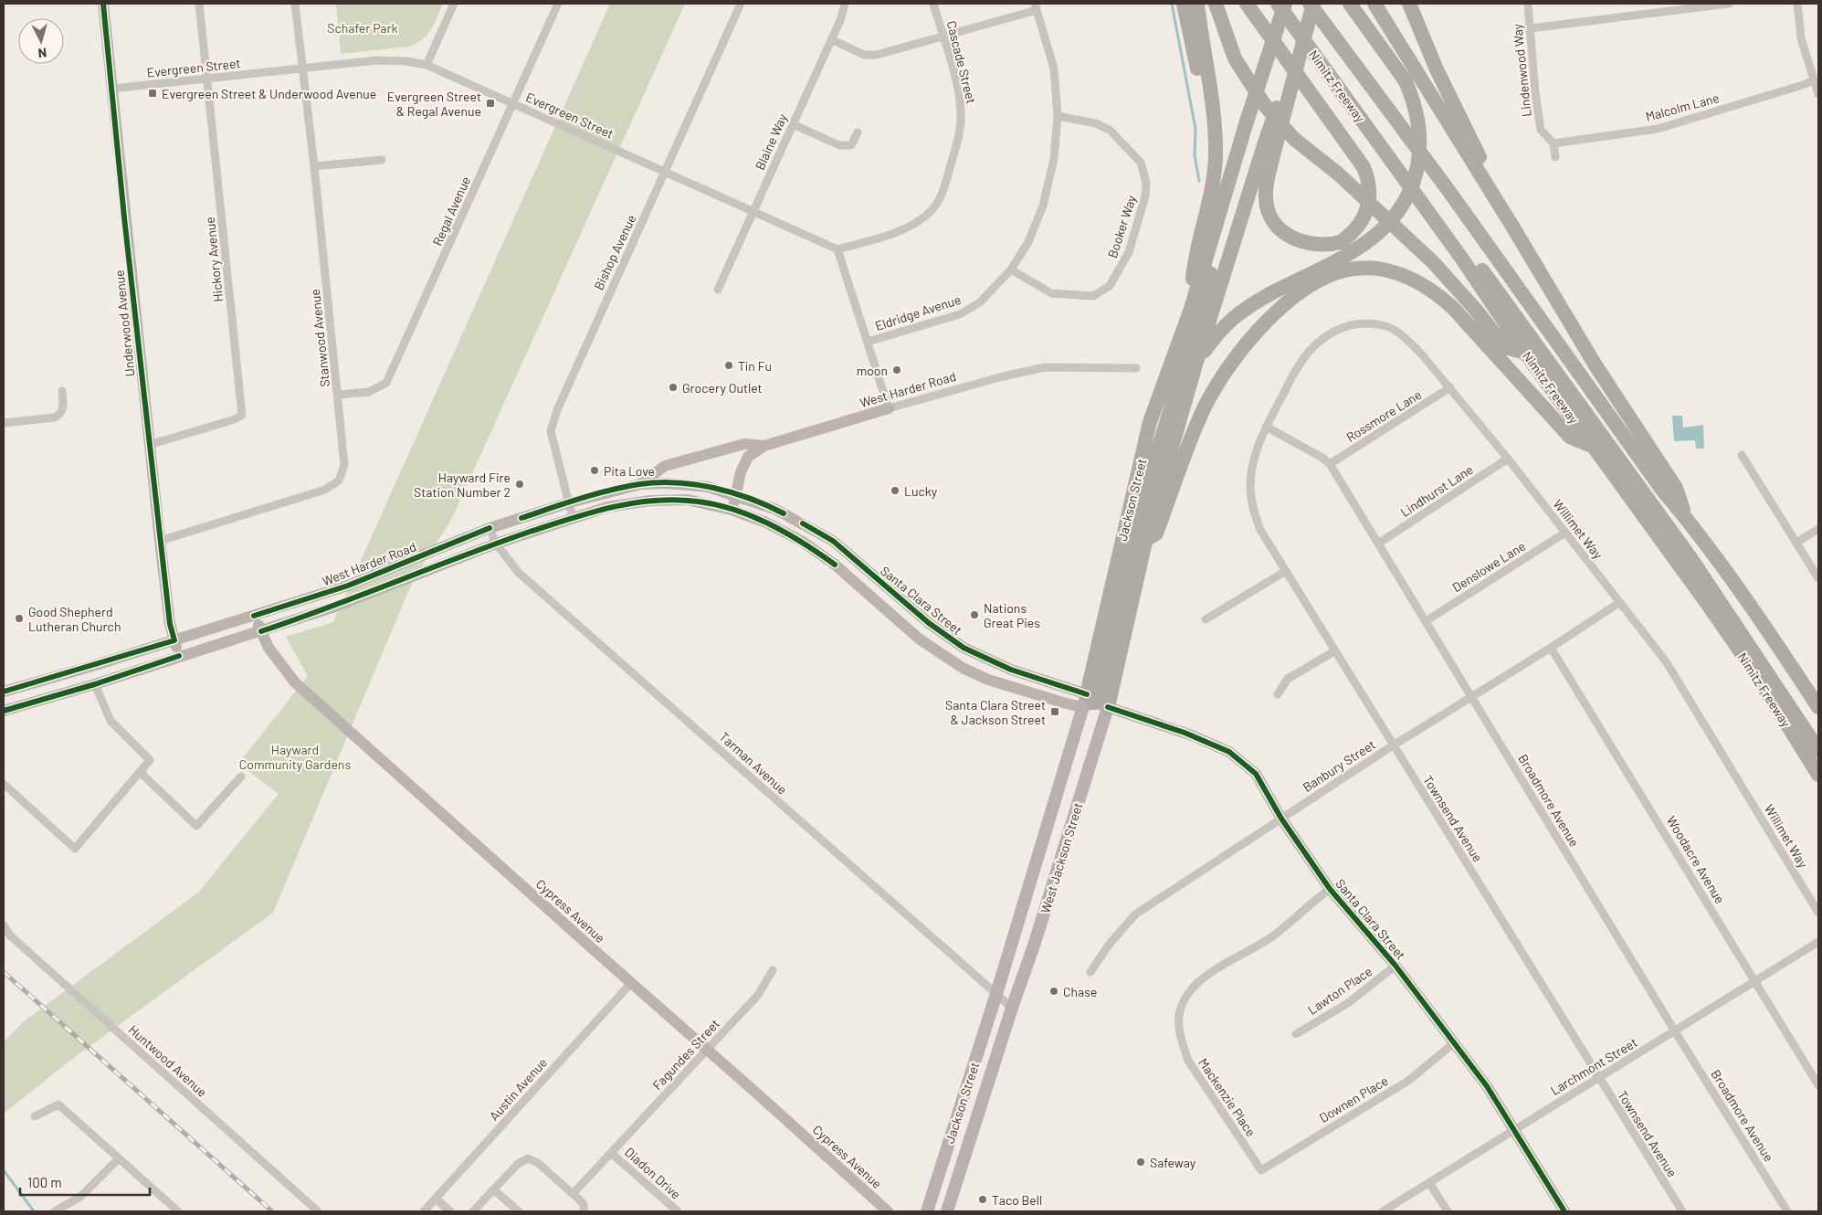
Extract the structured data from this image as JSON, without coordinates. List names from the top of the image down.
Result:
{
  "streets": {
    "highway": ["Nimitz Freeway", "Jackson Street"],
    "main road": [
      "Underwood Avenue",
      "West Harder Road",
      "Santa Clara Street",
      "West Jackson Street",
      "Cypress Avenue"
    ],
    "street": [
      "Cascade Street",
      "Evergreen Street",
      "Lindenwood Way",
      "Malcolm Lane",
      "Blaine Way",
      "Regal Avenue",
      "Booker Way",
      "Bishop Avenue",
      "Hickory Avenue",
      "Eldridge Avenue",
      "Stanwood Avenue",
      "Rossmore Lane",
      "Lindhurst Lane",
      "Willimet Way",
      "Denslowe Lane",
      "Tarman Avenue",
      "Banbury Street",
      "Broadmore Avenue",
      "Townsend Avenue",
      "Woodacre Avenue",
      "Lawton Place",
      "Fagundes Street",
      "Huntwood Avenue",
      "Larchmont Street",
      "Austin Avenue",
      "Mackenzie Place",
      "Downen Place",
      "Diadon Drive"
    ]
  },
  "crossings": [
    ["Cascade Street", "Evergreen Street"],
    ["Evergreen Street", "Blaine Way"],
    ["Evergreen Street", "Regal Avenue"],
    ["Evergreen Street", "Bishop Avenue"],
    ["Evergreen Street", "Hickory Avenue"],
    ["Evergreen Street", "Underwood Avenue"],
    ["Evergreen Street", "Stanwood Avenue"],
    ["Lindenwood Way", "Malcolm Lane"],
    ["Nimitz Freeway", "Jackson Street"],
    ["Regal Avenue", "Stanwood Avenue"],
    ["Booker Way", "Eldridge Avenue"],
    ["Bishop Avenue", "West Harder Road"],
    ["Bishop Avenue", "Santa Clara Street"],
    ["Hickory Avenue", "Underwood Avenue"],
    ["Underwood Avenue", "Stanwood Avenue"],
    ["Underwood Avenue", "West Harder Road"],
    ["West Harder Road", "Santa Clara Street"],
    ["West Harder Road", "Tarman Avenue"],
    ["West Harder Road", "Cypress Avenue"],
    ["Rossmore Lane", "Willimet Way"],
    ["Rossmore Lane", "Broadmore Avenue"],
    ["Lindhurst Lane", "Willimet Way"],
    ["Lindhurst Lane", "Broadmore Avenue"],
    ["Jackson Street", "Santa Clara Street"],
    ["Jackson Street", "Tarman Avenue"],
    ["Jackson Street", "West Jackson Street"],
    ["Willimet Way", "Denslowe Lane"],
    ["Willimet Way", "Banbury Street"],
    ["Willimet Way", "Broadmore Avenue"],
    ["Willimet Way", "Townsend Avenue"],
    ["Denslowe Lane", "Broadmore Avenue"],
    ["Santa Clara Street", "Banbury Street"],
    ["Santa Clara Street", "West Jackson Street"],
    ["Santa Clara Street", "Lawton Place"],
    ["Santa Clara Street", "Larchmont Street"],
    ["Santa Clara Street", "Mackenzie Place"],
    ["Santa Clara Street", "Downen Place"],
    ["Tarman Avenue", "West Jackson Street"],
    ["Banbury Street", "Broadmore Avenue"],
    ["Banbury Street", "Townsend Avenue"],
    ["Banbury Street", "Woodacre Avenue"],
    ["Broadmore Avenue", "Townsend Avenue"],
    ["Broadmore Avenue", "Larchmont Street"],
    ["Townsend Avenue", "Larchmont Street"],
    ["Woodacre Avenue", "Larchmont Street"],
    ["Cypress Avenue", "Fagundes Street"],
    ["Cypress Avenue", "Austin Avenue"],
    ["Fagundes Street", "Diadon Drive"],
    ["Mackenzie Place", "Downen Place"]
  ],
  "parks": ["Schafer Park", "Hayward Community Gardens"],
  "places": {
    "transit": ["Evergreen Street & Underwood Avenue", "Evergreen Street & Regal Avenue", "Santa Clara Street & Jackson Street"],
    "other": [
      "Tin Fu",
      "moon",
      "Grocery Outlet",
      "Pita Love",
      "Hayward Fire Station Number 2",
      "Lucky",
      "Nations Great Pies",
      "Good Shepherd Lutheran Church",
      "Chase",
      "Safeway",
      "Taco Bell"
    ]
  },
  "scale_bar": "100 m",
  "north": "bottom"
}
